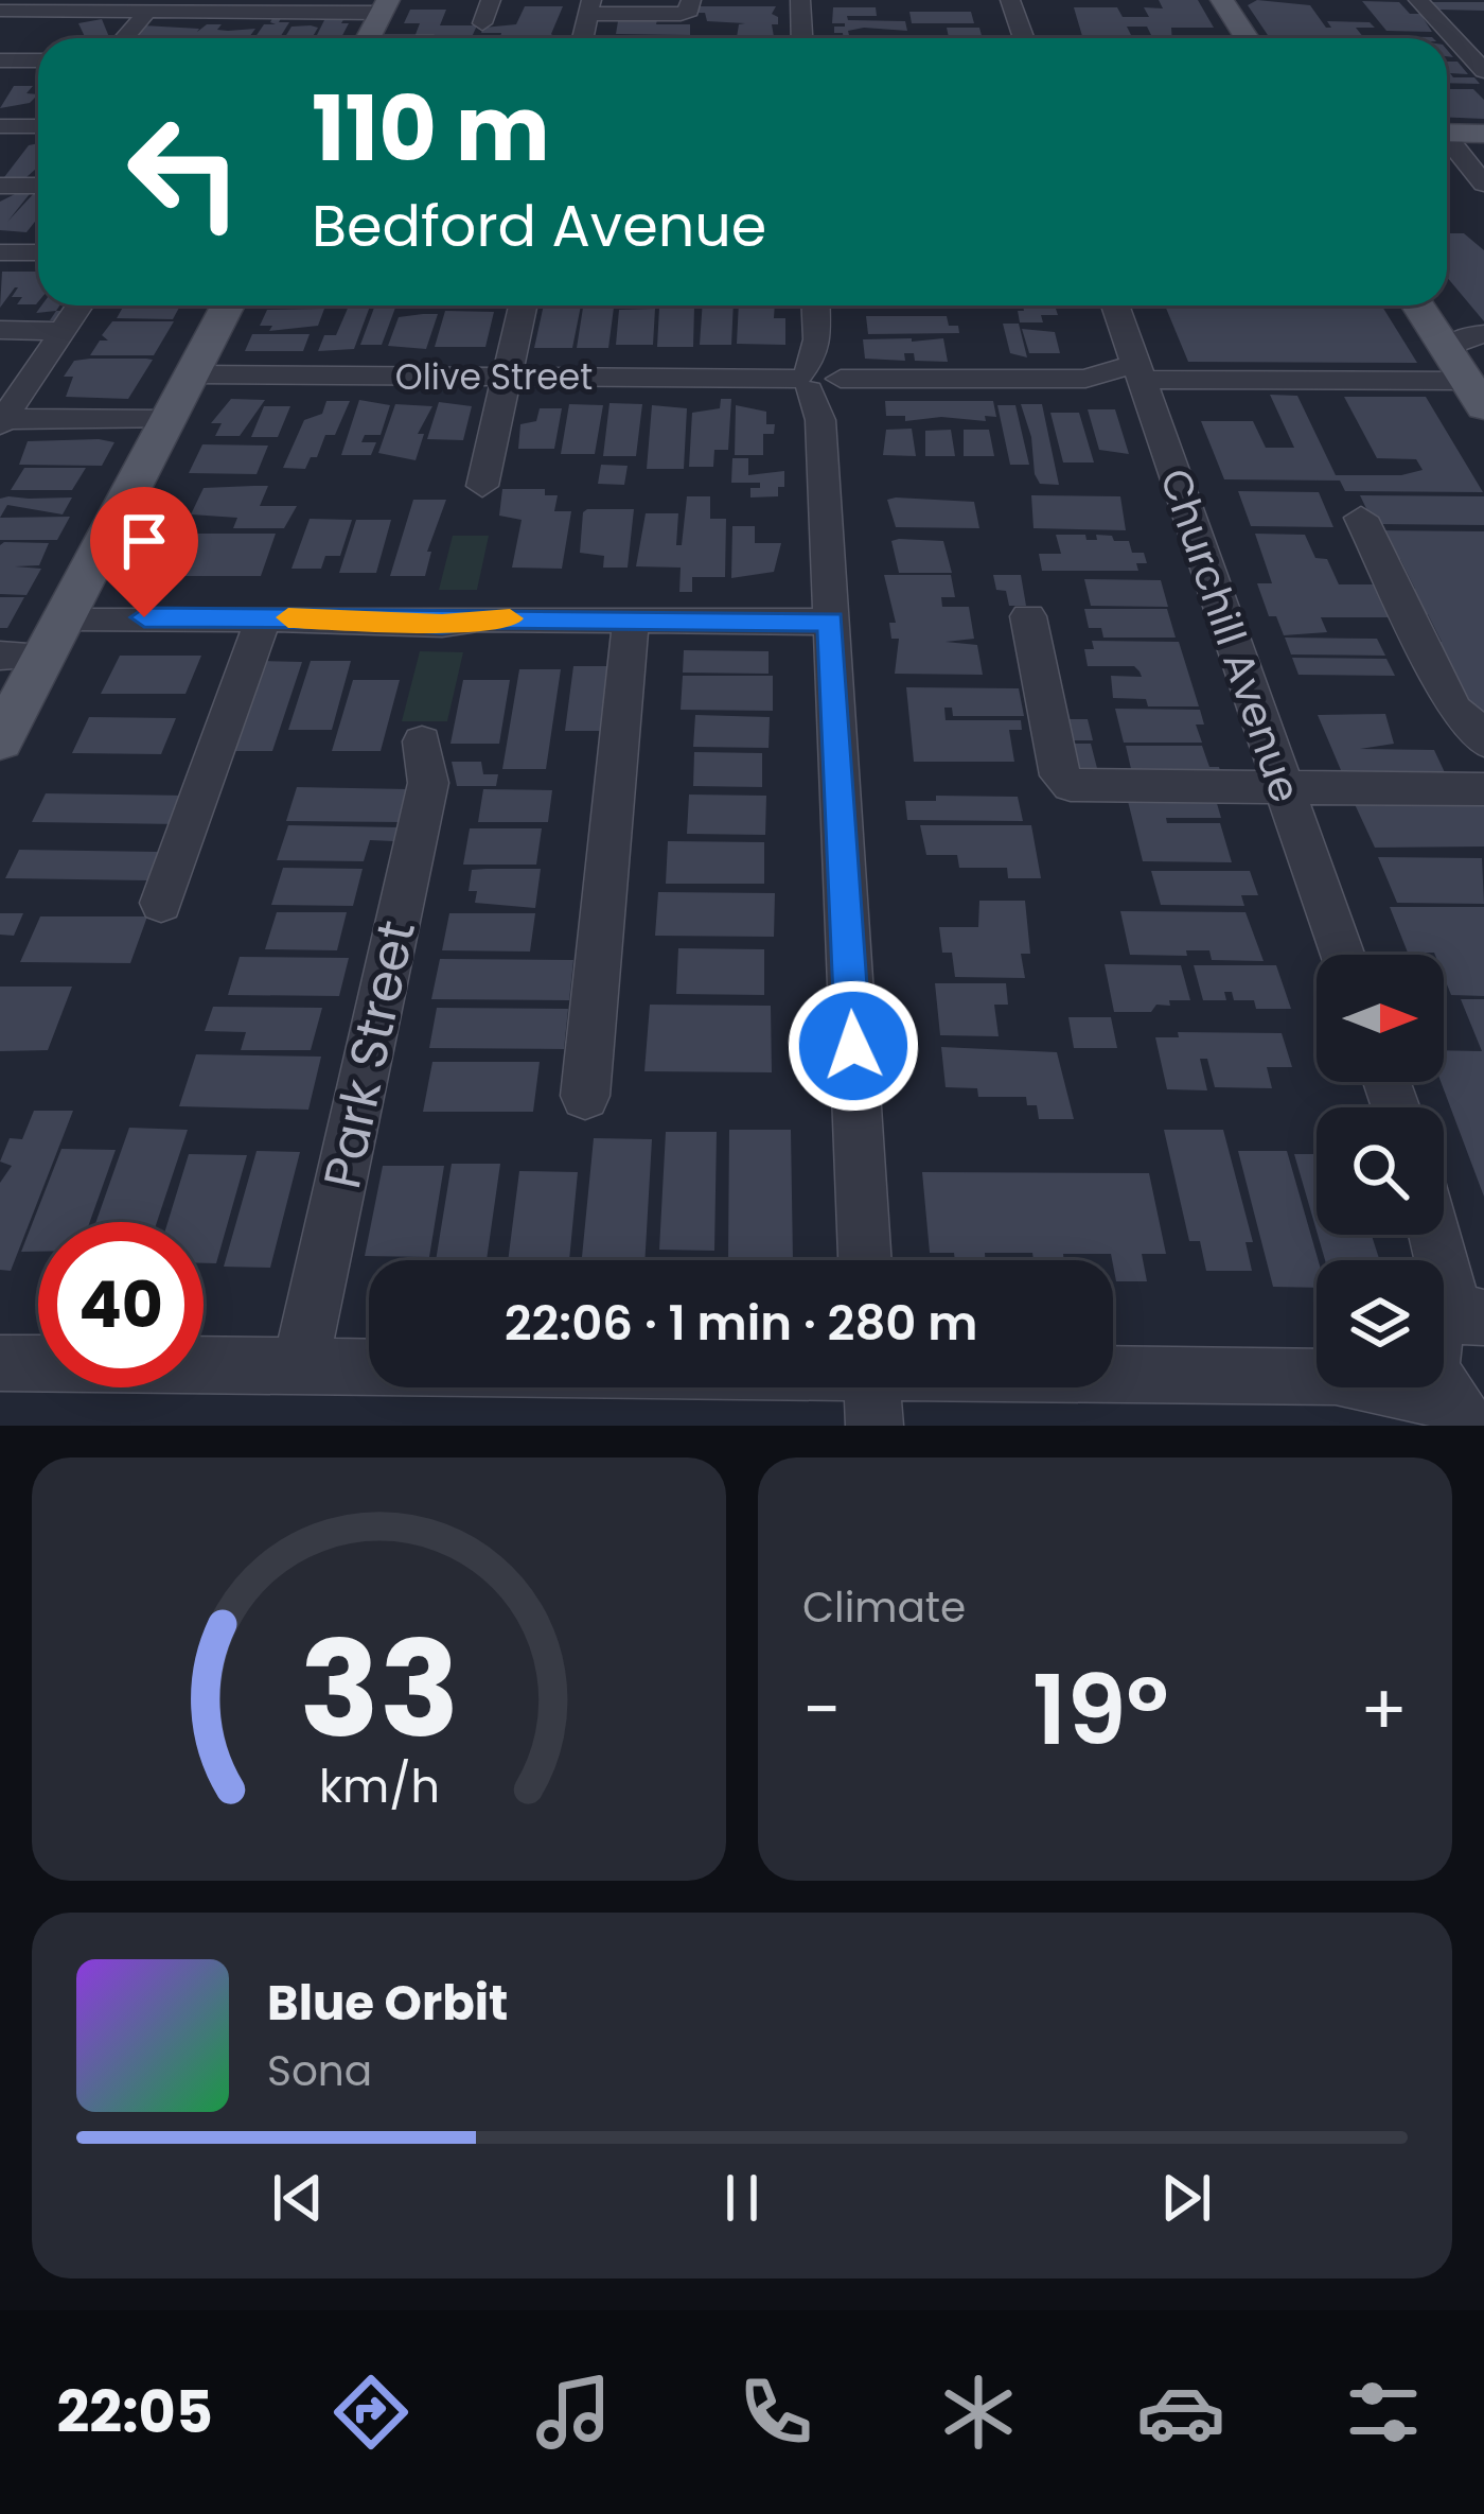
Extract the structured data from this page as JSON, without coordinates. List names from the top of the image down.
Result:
{
  "streets": {
    "street": ["Olive Street", "Churchill Avenue", "Park Street"]
  },
  "crossings": [
    ["Olive Street", "Churchill Avenue"]
  ],
  "north": "right",
  "page": {
    "turn": ["110 m", "Bedford Avenue"],
    "limit": "40",
    "trip": "22:06 · 1 min · 280 m",
    "tile": "Climate",
    "heat": ["−", "19°", "+"],
    "song": ["Blue Orbit", "Sona"],
    "tabs": "22:05",
    "gauge": ["33", "km/h"]
  }
}
